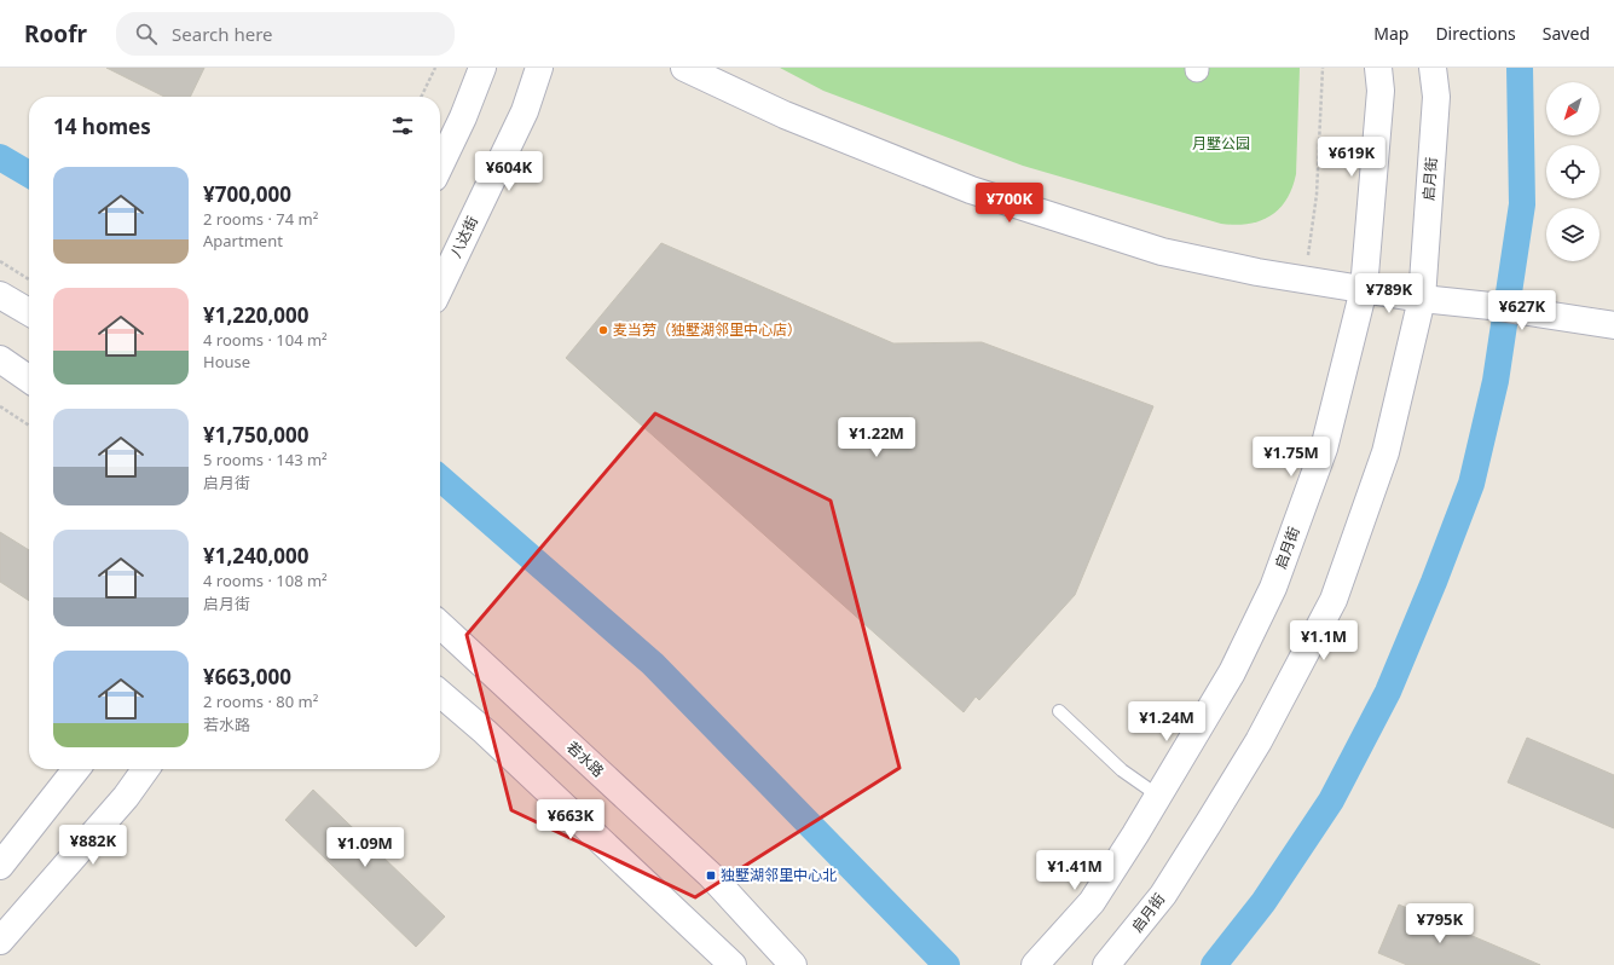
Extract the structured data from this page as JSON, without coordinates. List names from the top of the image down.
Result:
{
  "streets": {
    "street": ["启月街", "八达街", "若水路"]
  },
  "parks": ["月墅公园"],
  "places": {
    "other": ["麦当劳（独墅湖邻里中心店）"],
    "transit": ["独墅湖邻里中心北"]
  },
  "north": "bottom left",
  "page": {
    "header": "Roofr",
    "search": "Search here",
    "nav": ["Map", "Directions", "Saved"],
    "heading": "14 homes",
    "price": [
      "¥619K",
      "¥604K",
      "¥700K",
      "¥789K",
      "¥627K",
      "¥1.22M",
      "¥1.75M",
      "¥1.1M",
      "¥1.24M",
      "¥663K",
      "¥882K",
      "¥1.09M",
      "¥1.41M",
      "¥795K"
    ],
    "list": [
      {
        "name": "¥700,000",
        "note": "2 rooms · 74 m² · Apartment"
      },
      {
        "name": "¥1,220,000",
        "note": "4 rooms · 104 m² · House"
      },
      {
        "name": "¥1,750,000",
        "note": "5 rooms · 143 m² · 启月街"
      },
      {
        "name": "¥1,240,000",
        "note": "4 rooms · 108 m² · 启月街"
      },
      {
        "name": "¥663,000",
        "note": "2 rooms · 80 m² · 若水路"
      }
    ]
  }
}
